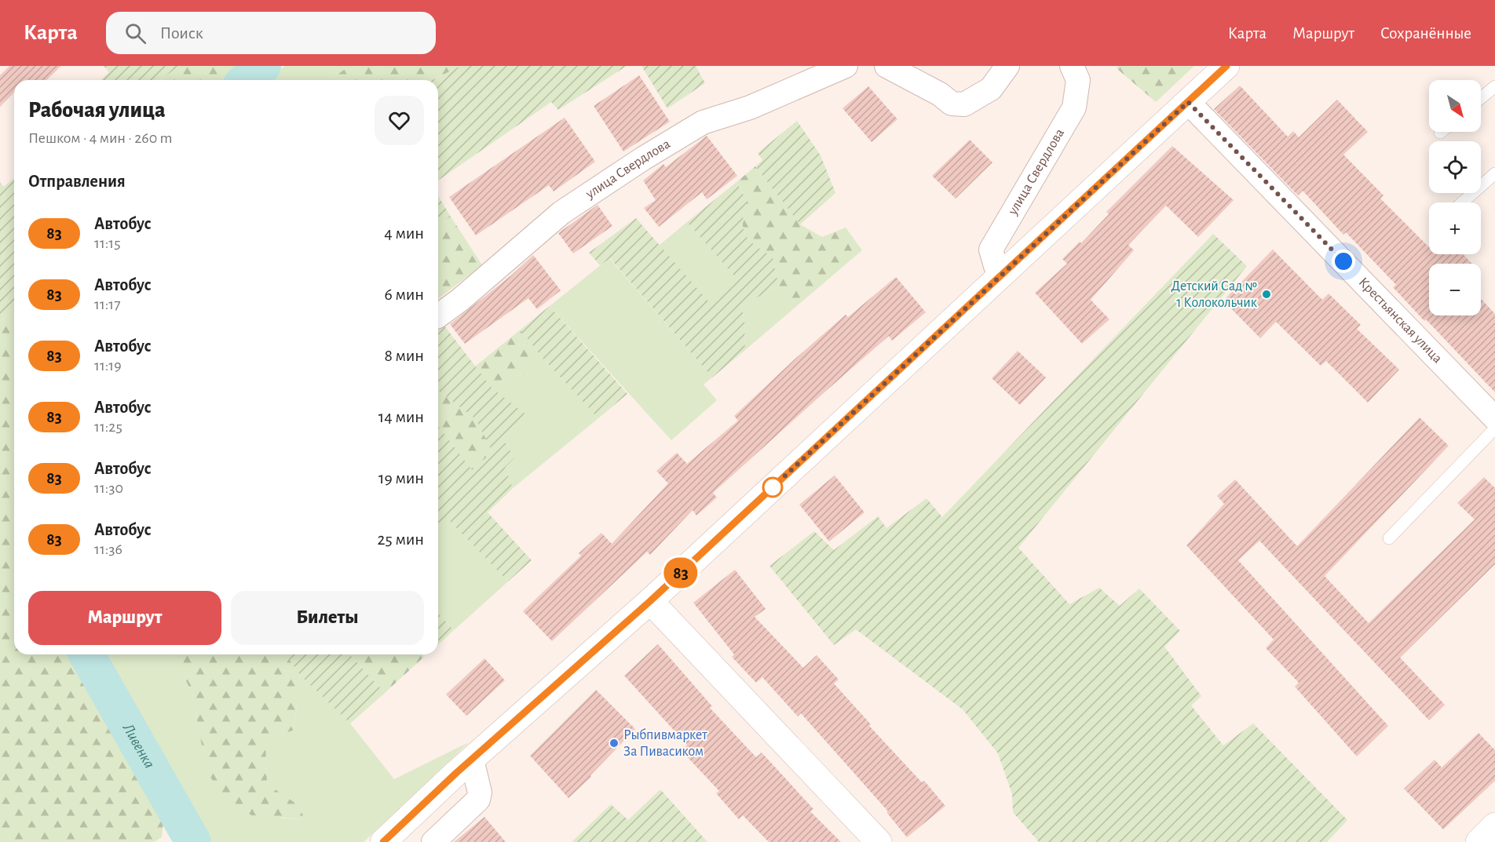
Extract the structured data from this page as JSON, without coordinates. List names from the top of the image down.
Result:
{
  "streets": {
    "street": ["улица Свердлова", "Крестьянская улица"]
  },
  "water": ["Ливенка"],
  "places": ["Детский Сад № 1 Колокольчик", "Рыбпивмаркет За Пивасиком"],
  "lines": ["bus line 83"],
  "north": "bottom right",
  "page": {
    "header": "Карта",
    "search": "Поиск",
    "nav": ["Карта", "Маршрут", "Сохранённые"],
    "on_map": "83",
    "map_buttons": ["+", "−"],
    "heading": [
      ["Рабочая улица", "Пешком · 4 мин · 260 m"],
      "Отправления"
    ],
    "list": [
      {
        "mark": "83",
        "name": "Автобус",
        "note": "11:15",
        "value": "4 мин"
      },
      {
        "mark": "83",
        "name": "Автобус",
        "note": "11:17",
        "value": "6 мин"
      },
      {
        "mark": "83",
        "name": "Автобус",
        "note": "11:19",
        "value": "8 мин"
      },
      {
        "mark": "83",
        "name": "Автобус",
        "note": "11:25",
        "value": "14 мин"
      },
      {
        "mark": "83",
        "name": "Автобус",
        "note": "11:30",
        "value": "19 мин"
      },
      {
        "mark": "83",
        "name": "Автобус",
        "note": "11:36",
        "value": "25 мин"
      }
    ],
    "buttons": ["Маршрут", "Билеты"]
  }
}
